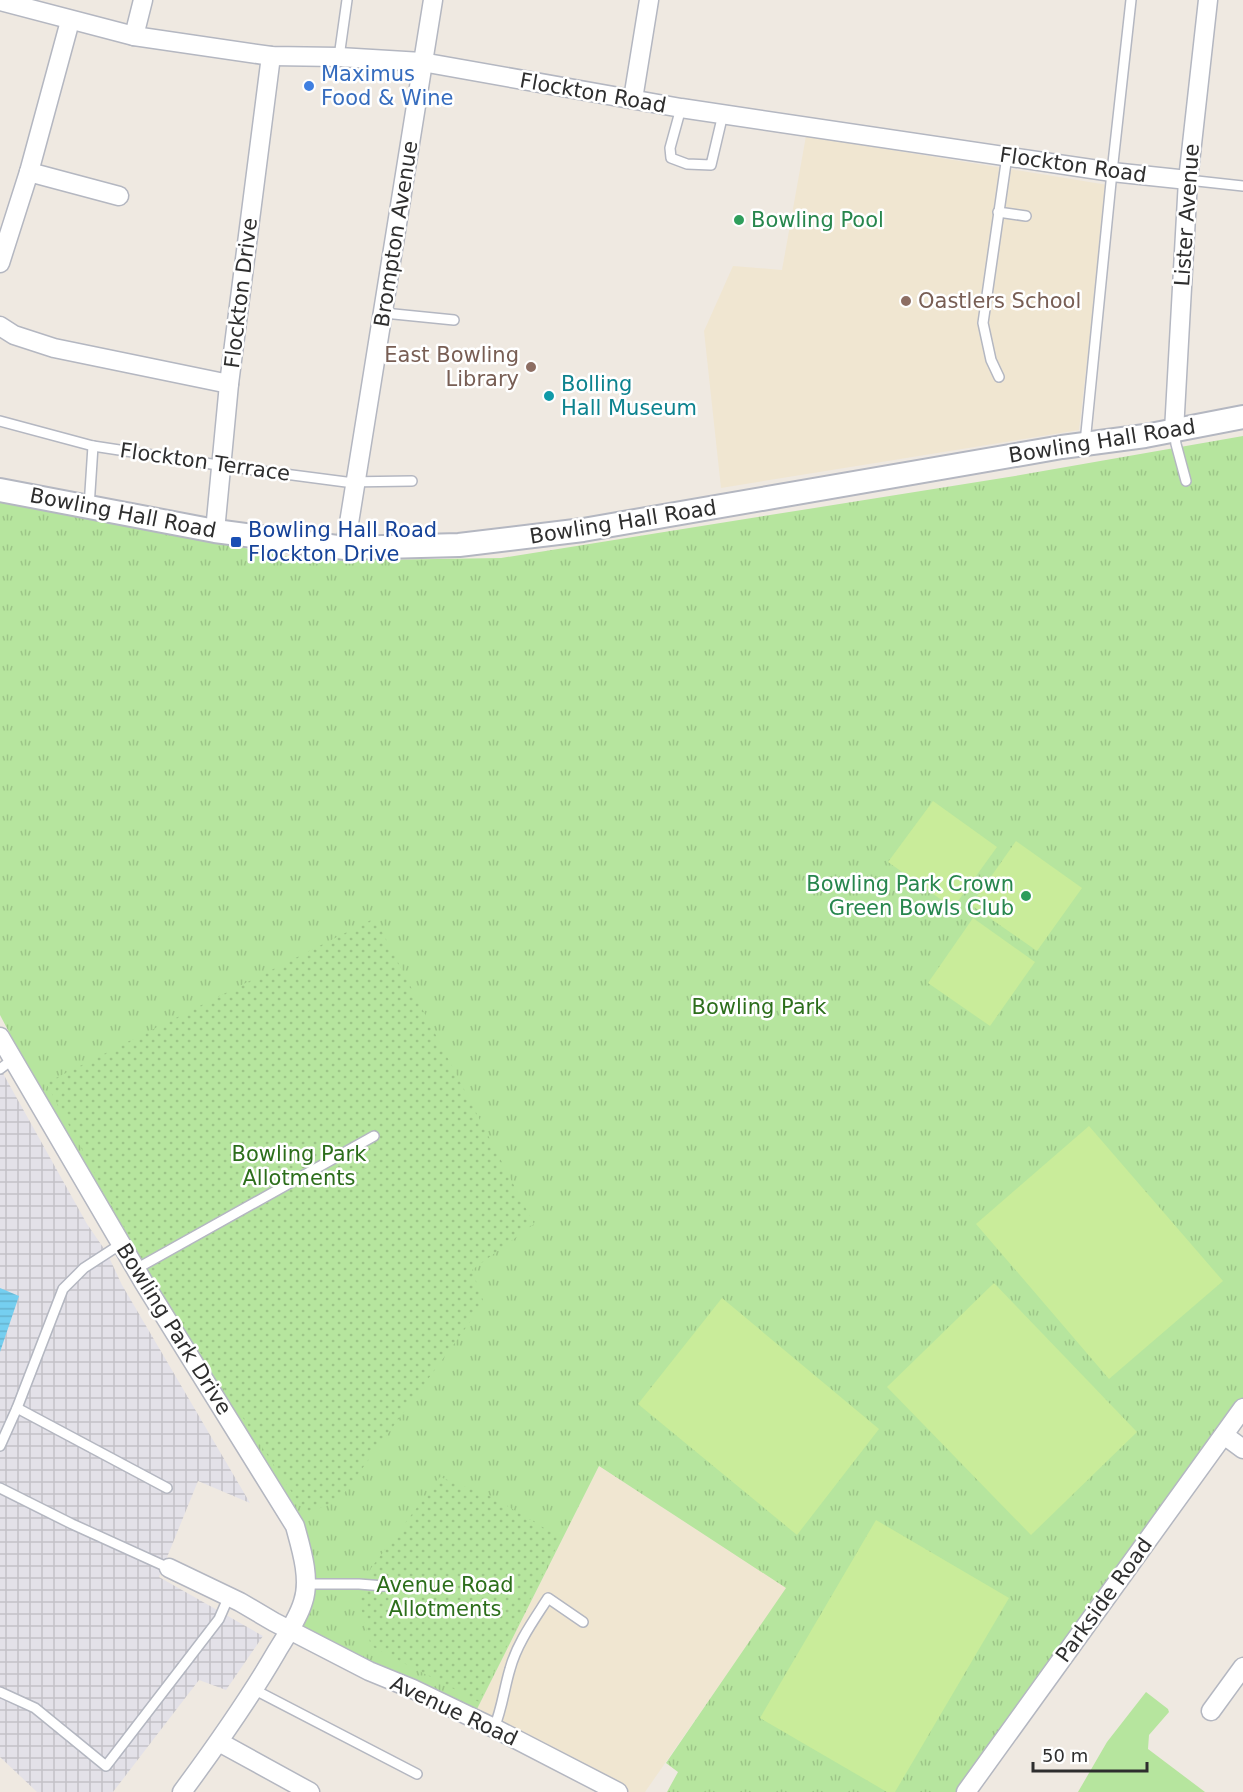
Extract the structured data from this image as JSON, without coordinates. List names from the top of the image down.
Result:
{
  "streets": {
    "street": [
      "Flockton Road",
      "Lister Avenue",
      "Brompton Avenue",
      "Flockton Drive",
      "Bowling Hall Road",
      "Bowling Park Drive",
      "Parkside Road",
      "Avenue Road"
    ],
    "lane": ["Flockton Terrace"]
  },
  "crossings": [
    ["Flockton Road", "Lister Avenue"],
    ["Flockton Road", "Brompton Avenue"],
    ["Flockton Road", "Flockton Drive"],
    ["Lister Avenue", "Bowling Hall Road"],
    ["Brompton Avenue", "Bowling Hall Road"],
    ["Brompton Avenue", "Flockton Terrace"],
    ["Flockton Drive", "Bowling Hall Road"],
    ["Flockton Drive", "Flockton Terrace"],
    ["Bowling Park Drive", "Avenue Road"]
  ],
  "parks": ["Bowling Park", "Bowling Park Allotments", "Avenue Road Allotments"],
  "places": {
    "other": [
      "Maximus Food & Wine",
      "Bowling Pool",
      "Oastlers School",
      "East Bowling Library",
      "Bolling Hall Museum",
      "Bowling Park Crown Green Bowls Club"
    ],
    "transit": ["Bowling Hall Road Flockton Drive"]
  },
  "scale_bar": "50 m"
}
